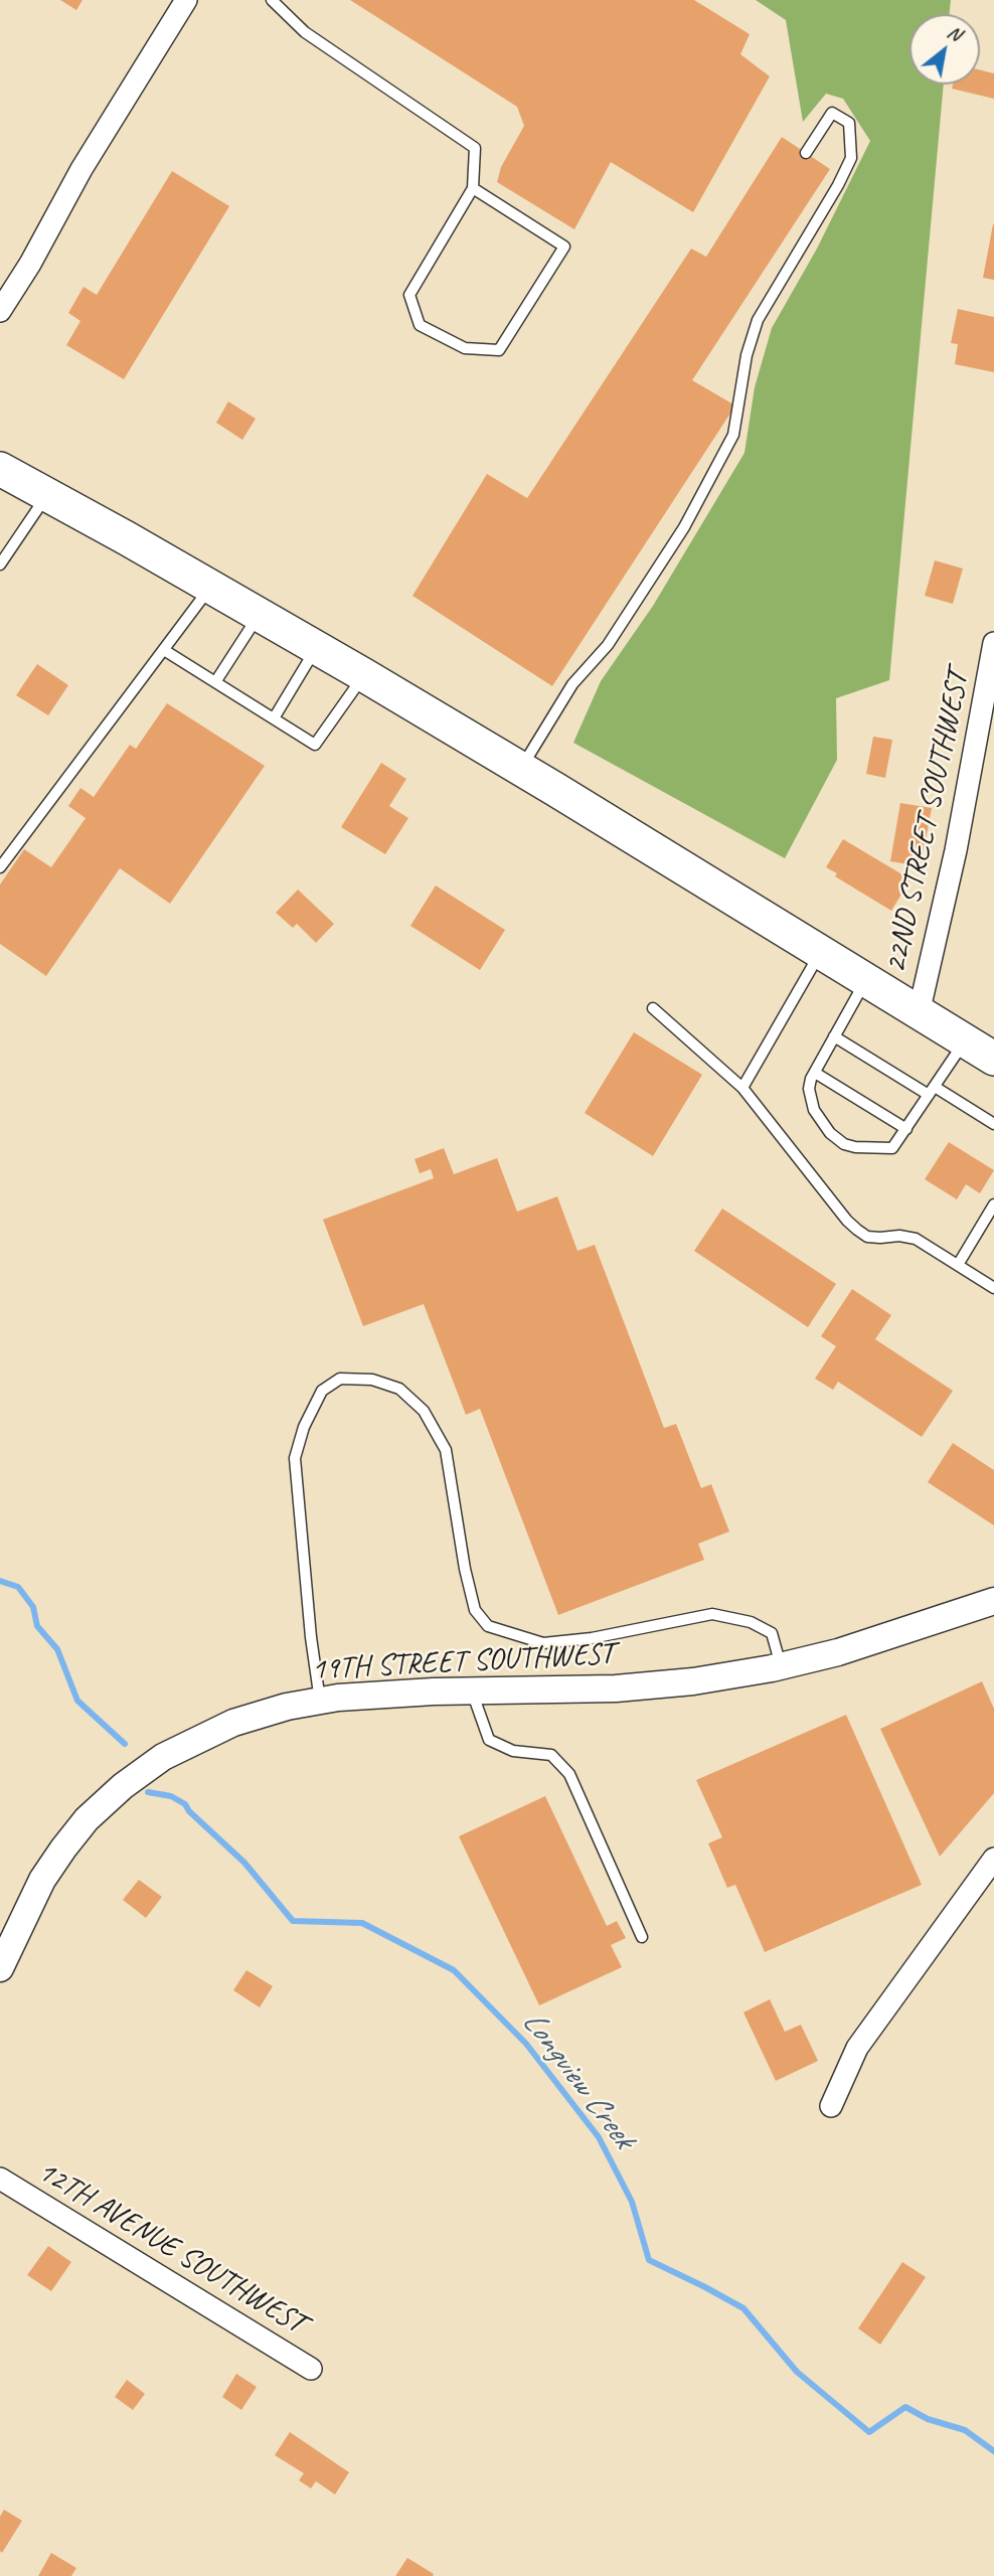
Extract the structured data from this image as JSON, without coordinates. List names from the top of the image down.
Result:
{
  "streets": {
    "street": ["22ND STREET SOUTHWEST", "19TH STREET SOUTHWEST", "12TH AVENUE SOUTHWEST"]
  },
  "water": ["Longview Creek"],
  "north": "top right"
}
